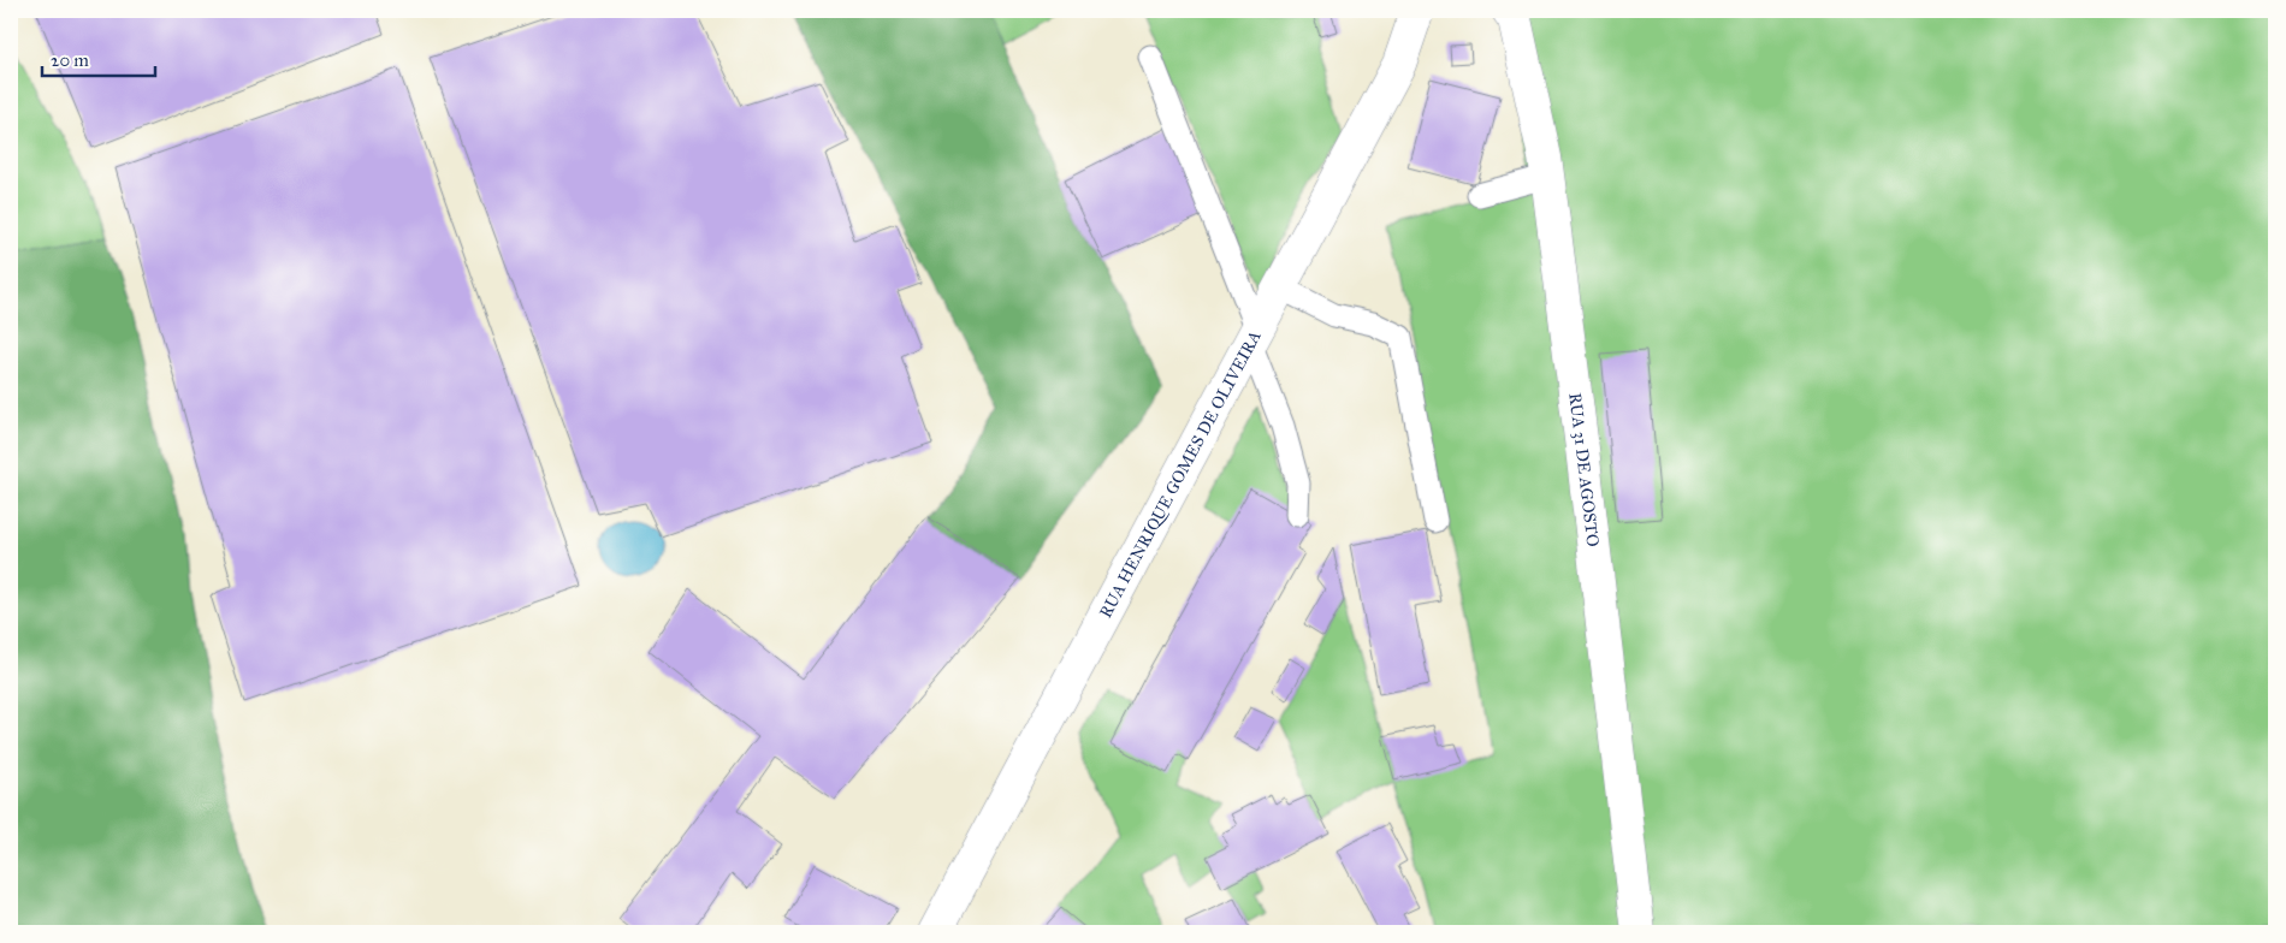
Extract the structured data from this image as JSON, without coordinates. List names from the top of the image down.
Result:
{
  "streets": {
    "street": ["RUA 31 DE AGOSTO", "RUA HENRIQUE GOMES DE OLIVEIRA"]
  },
  "scale_bar": "20 m"
}
